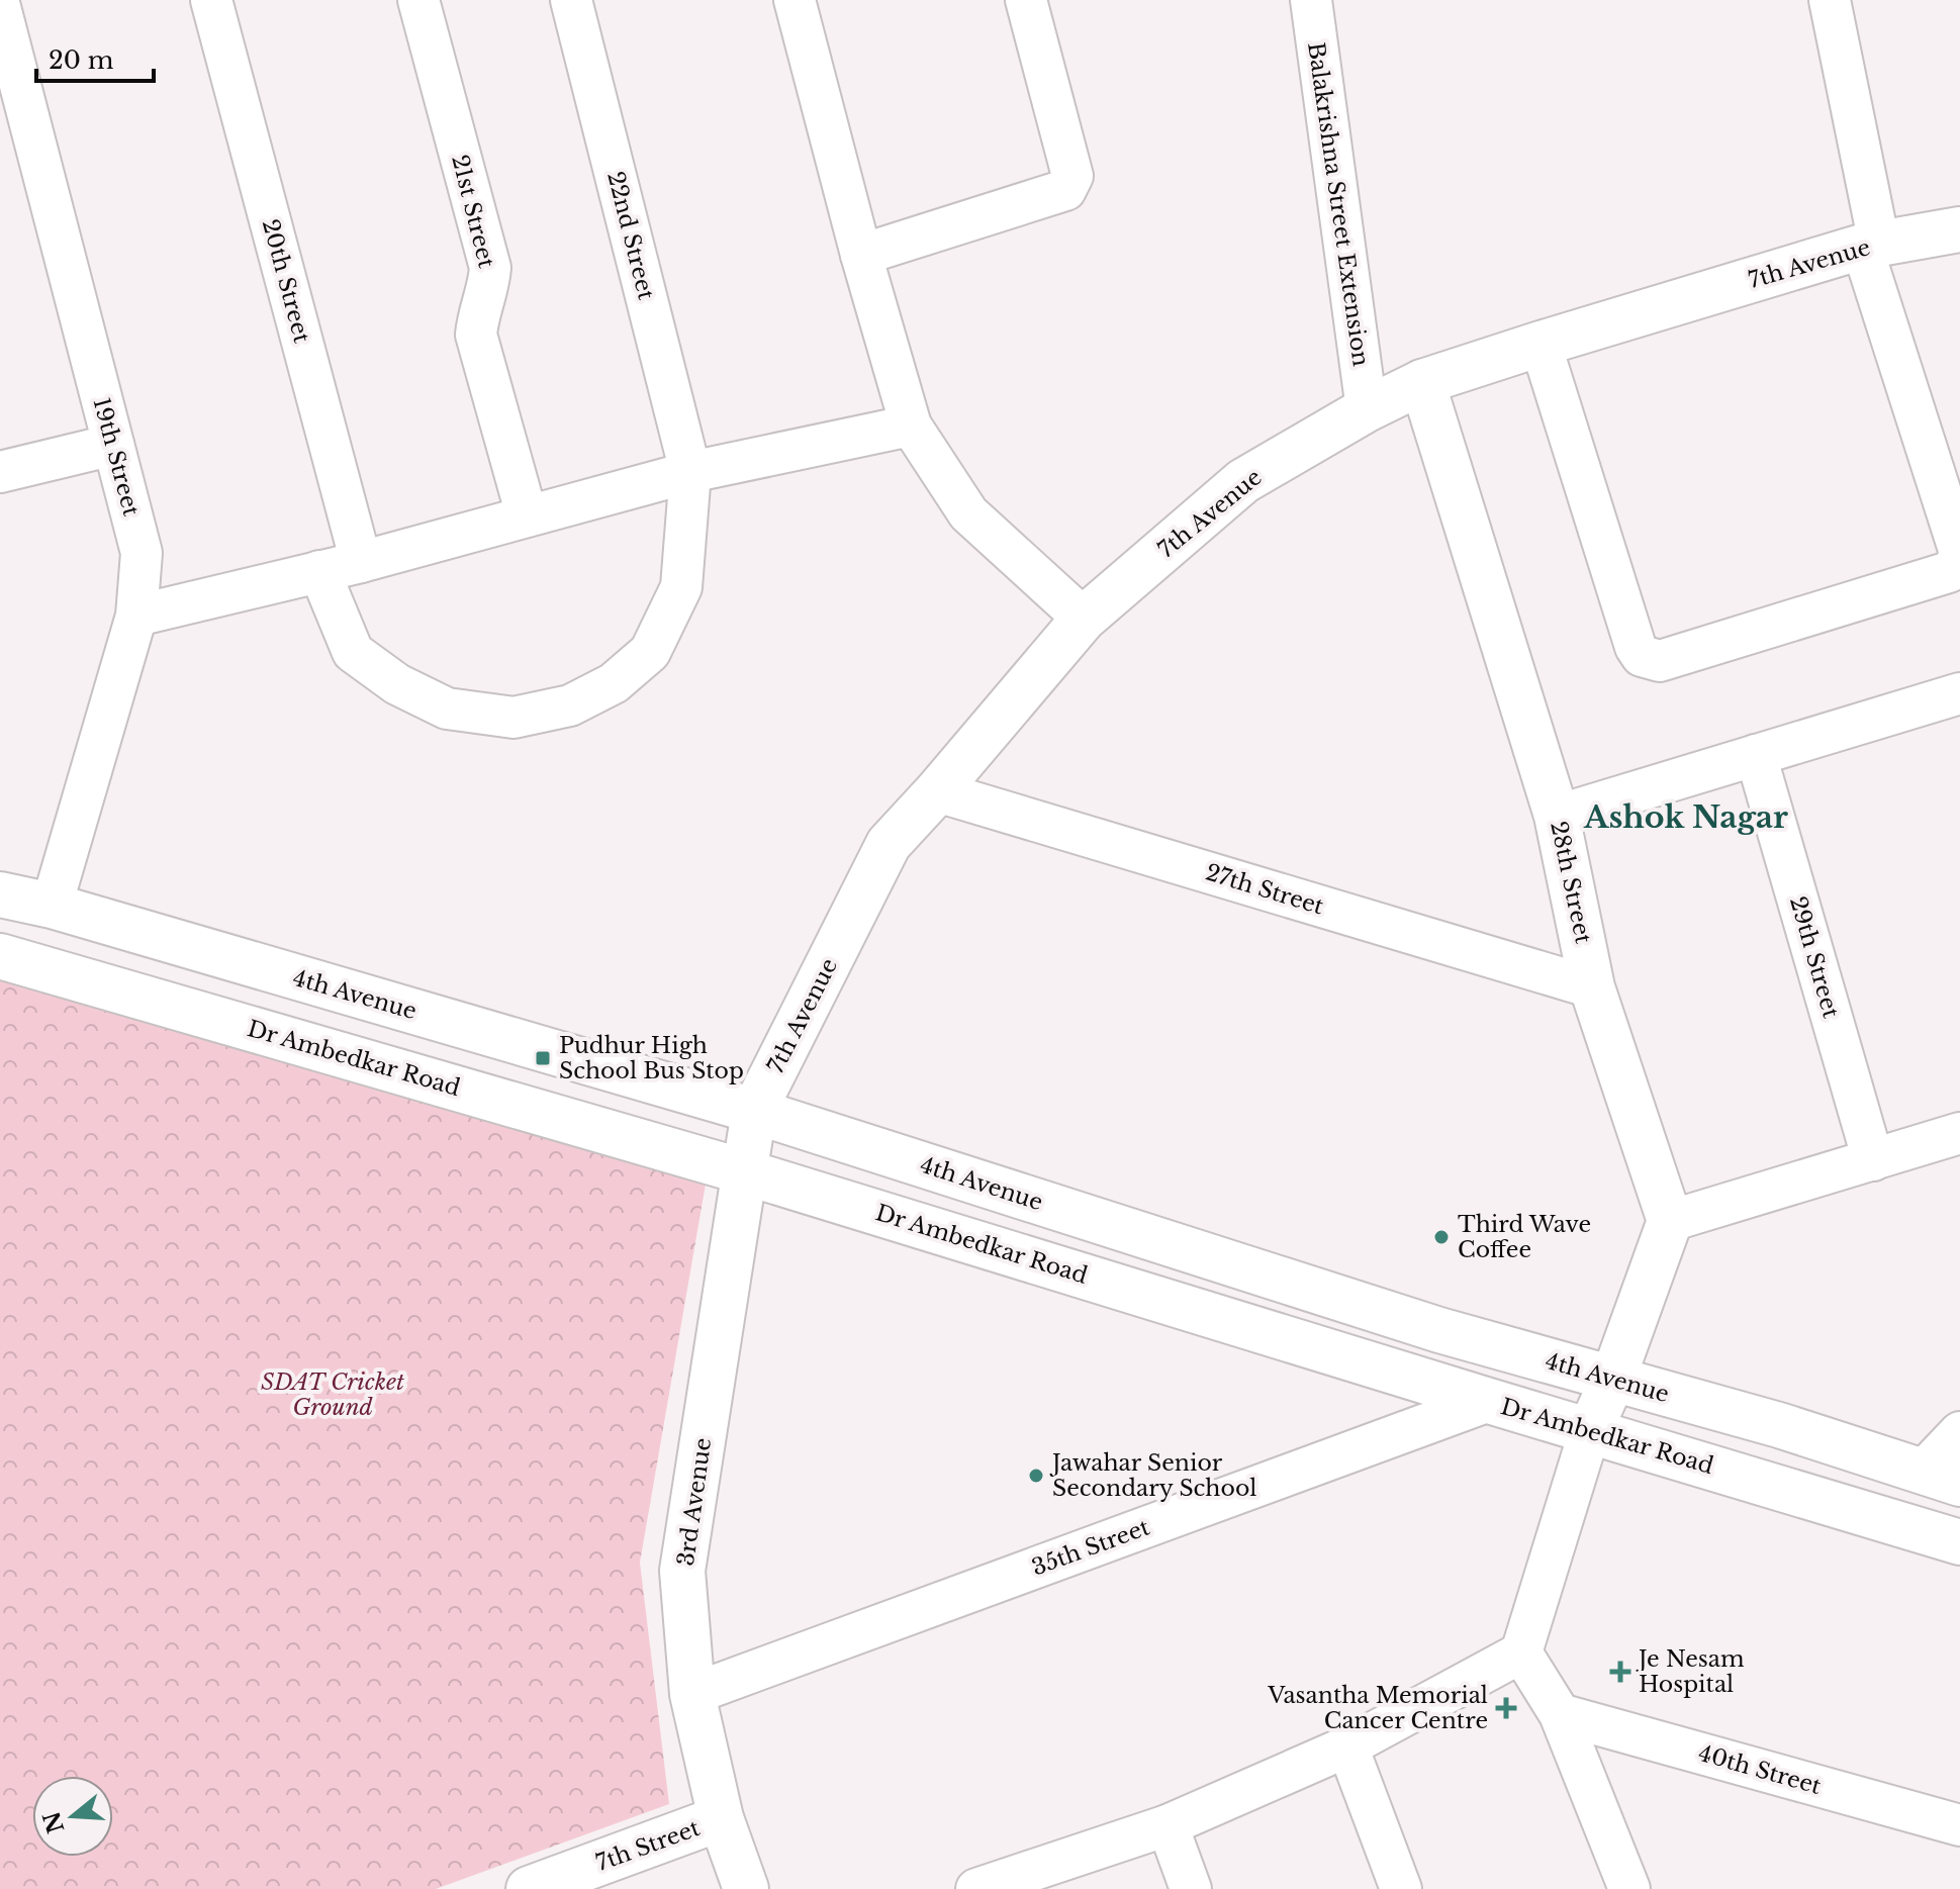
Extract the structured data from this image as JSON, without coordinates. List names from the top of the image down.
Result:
{
  "streets": {
    "main road": [
      "7th Avenue",
      "28th Street",
      "4th Avenue",
      "Dr Ambedkar Road",
      "3rd Avenue",
      "7th Street"
    ],
    "street": [
      "Balakrishna Street Extension",
      "21st Street",
      "22nd Street",
      "20th Street",
      "19th Street",
      "27th Street",
      "29th Street",
      "35th Street",
      "40th Street"
    ]
  },
  "crossings": [
    ["Balakrishna Street Extension", "7th Avenue"],
    ["7th Avenue", "28th Street"],
    ["7th Avenue", "27th Street"],
    ["7th Avenue", "4th Avenue"],
    ["7th Avenue", "3rd Avenue"],
    ["19th Street", "4th Avenue"],
    ["28th Street", "27th Street"],
    ["4th Avenue", "3rd Avenue"],
    ["Dr Ambedkar Road", "3rd Avenue"],
    ["Dr Ambedkar Road", "35th Street"],
    ["3rd Avenue", "35th Street"],
    ["3rd Avenue", "7th Street"]
  ],
  "districts": ["Ashok Nagar"],
  "parks": ["SDAT Cricket Ground"],
  "places": {
    "transit": ["Pudhur High School Bus Stop"],
    "other": ["Third Wave Coffee", "Jawahar Senior Secondary School"],
    "health": ["Je Nesam Hospital", "Vasantha Memorial Cancer Centre"]
  },
  "scale_bar": "20 m",
  "north": "left"
}
